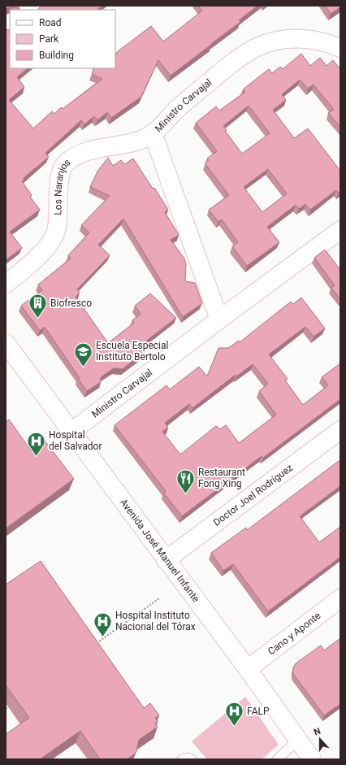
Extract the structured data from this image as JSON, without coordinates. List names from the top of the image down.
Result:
{
  "streets": {
    "street": [
      "Ministro Carvajal",
      "Los Naranjos",
      "Doctor Joel Rodríguez",
      "Avenida José Manuel Infante",
      "Cano y Aponte"
    ]
  },
  "crossings": [
    ["Ministro Carvajal", "Los Naranjos"],
    ["Ministro Carvajal", "Avenida José Manuel Infante"],
    ["Doctor Joel Rodríguez", "Avenida José Manuel Infante"],
    ["Avenida José Manuel Infante", "Cano y Aponte"]
  ],
  "places": {
    "building": ["Biofresco"],
    "school or university": ["Escuela Especial Instituto Bertolo"],
    "hospital": ["Hospital del Salvador", "Hospital Instituto Nacional del Tórax", "FALP"],
    "restaurant": ["Restaurant Fong Xing"]
  },
  "legend": ["Road", "Park", "Building"],
  "north": "top"
}
